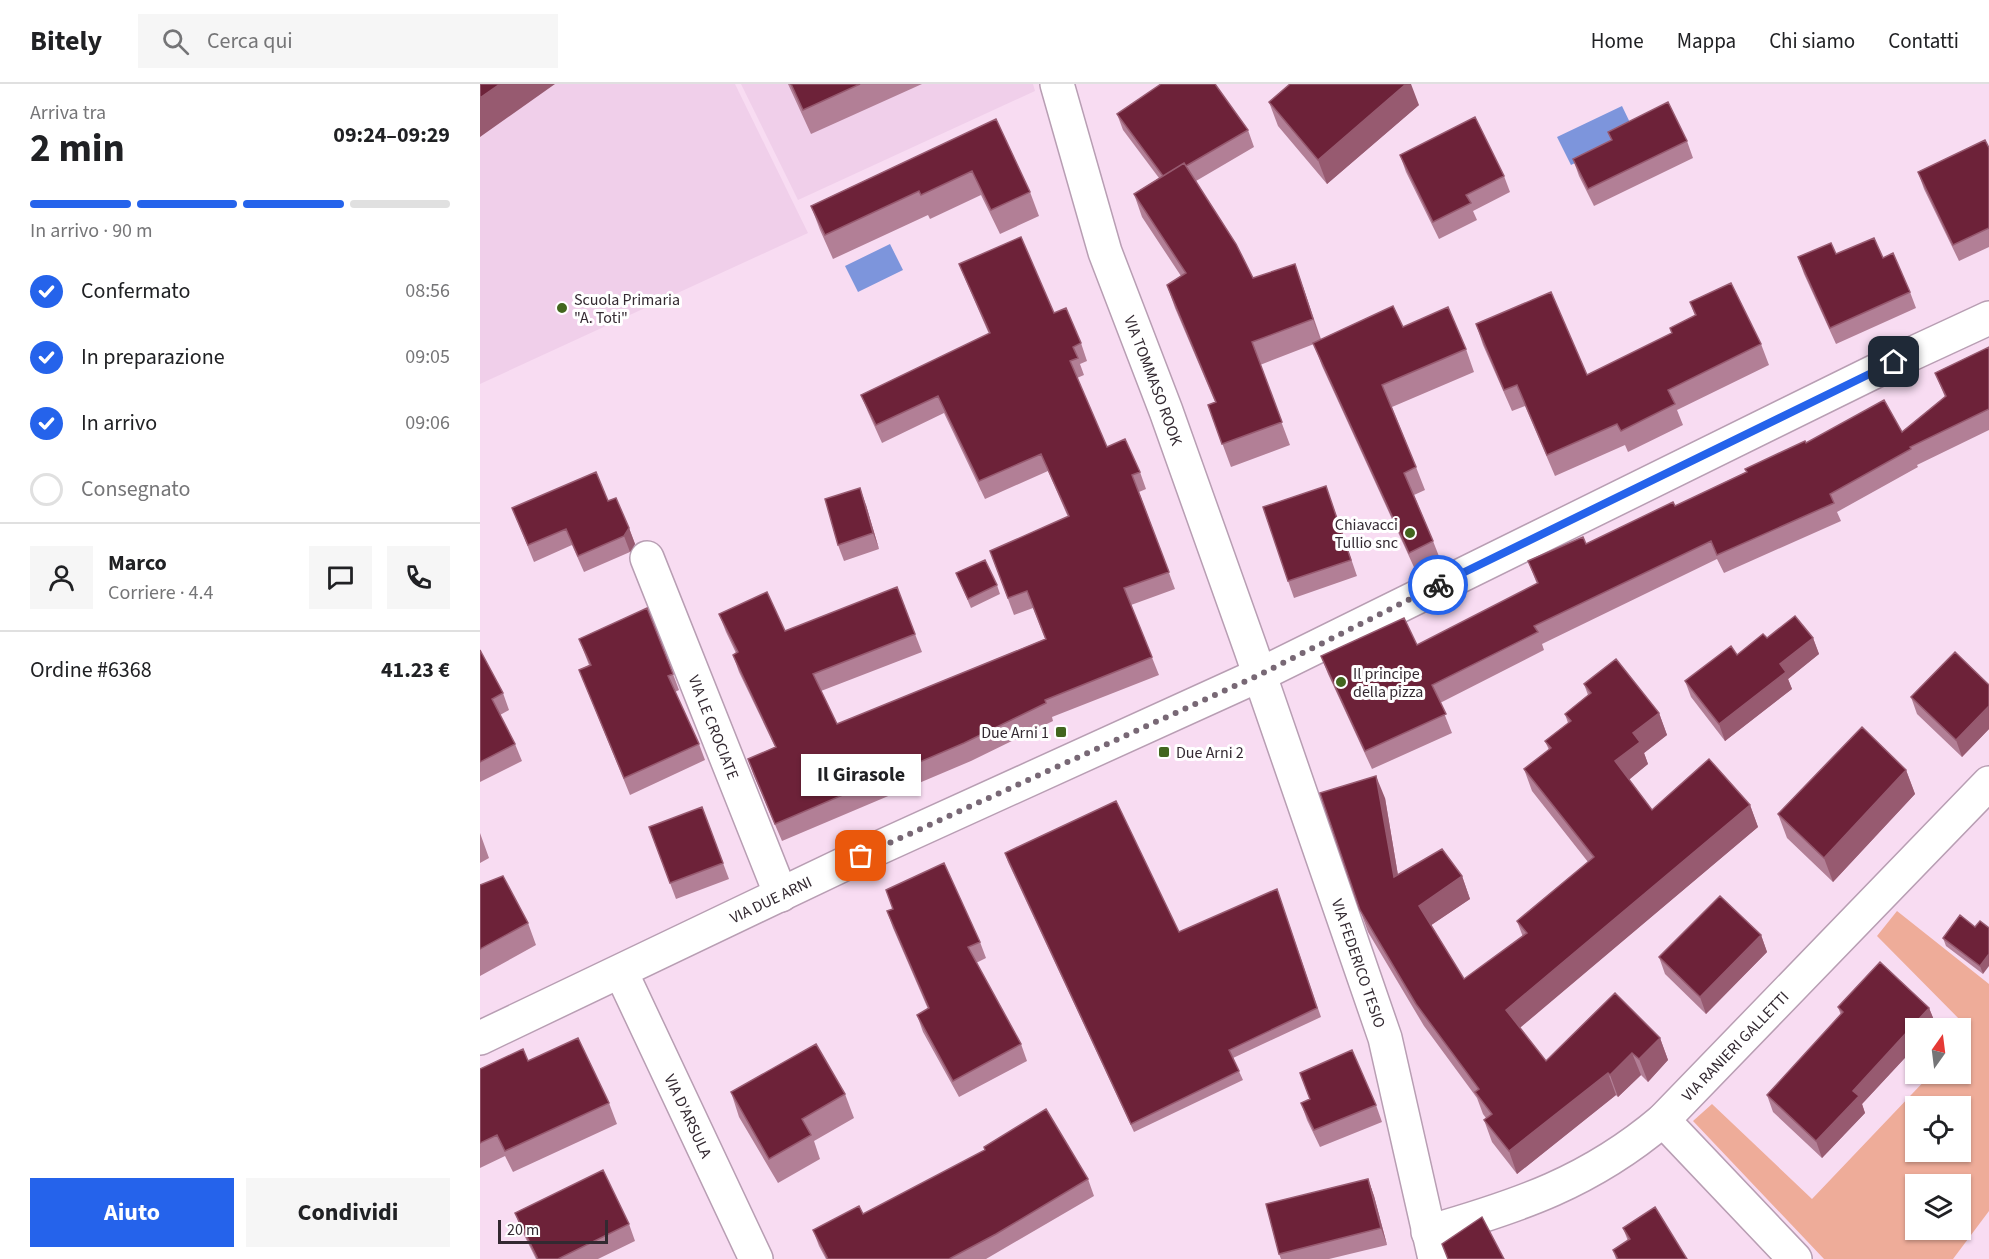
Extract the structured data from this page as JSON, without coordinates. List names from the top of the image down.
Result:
{
  "streets": {
    "street": [
      "VIA TOMMASO ROOK",
      "VIA LE CROCIATE",
      "VIA DUE ARNI",
      "VIA FEDERICO TESIO",
      "VIA RANIERI GALLETTI",
      "VIA D'ARSULA"
    ]
  },
  "crossings": [
    ["VIA TOMMASO ROOK", "VIA DUE ARNI"],
    ["VIA TOMMASO ROOK", "VIA FEDERICO TESIO"],
    ["VIA LE CROCIATE", "VIA DUE ARNI"],
    ["VIA DUE ARNI", "VIA FEDERICO TESIO"],
    ["VIA DUE ARNI", "VIA D'ARSULA"],
    ["VIA FEDERICO TESIO", "VIA RANIERI GALLETTI"]
  ],
  "places": {
    "other": [
      "Scuola Primaria \"A. Toti\"",
      "Chiavacci Tullio snc",
      "Il principe della pizza",
      "Il Girasole"
    ],
    "transit": ["Due Arni 1", "Due Arni 2"]
  },
  "scale_bar": "20 m",
  "north": "top",
  "page": {
    "header": "Bitely",
    "search": "Cerca qui",
    "nav": [
      "Home",
      "Mappa",
      "Chi siamo",
      "Contatti"
    ],
    "heading": ["2 min", "Arriva tra", "09:24–09:29"],
    "panel": [
      "Marco",
      "Corriere · 4.4",
      "Ordine #6368",
      "41.23 €"
    ],
    "bar": "In arrivo · 90 m",
    "list": [
      ["Confermato", "08:56"],
      ["In preparazione", "09:05"],
      ["In arrivo", "09:06"],
      "Consegnato"
    ],
    "bubble": "Il Girasole",
    "buttons": ["Aiuto", "Condividi"],
    "scale": "20 m"
  }
}
